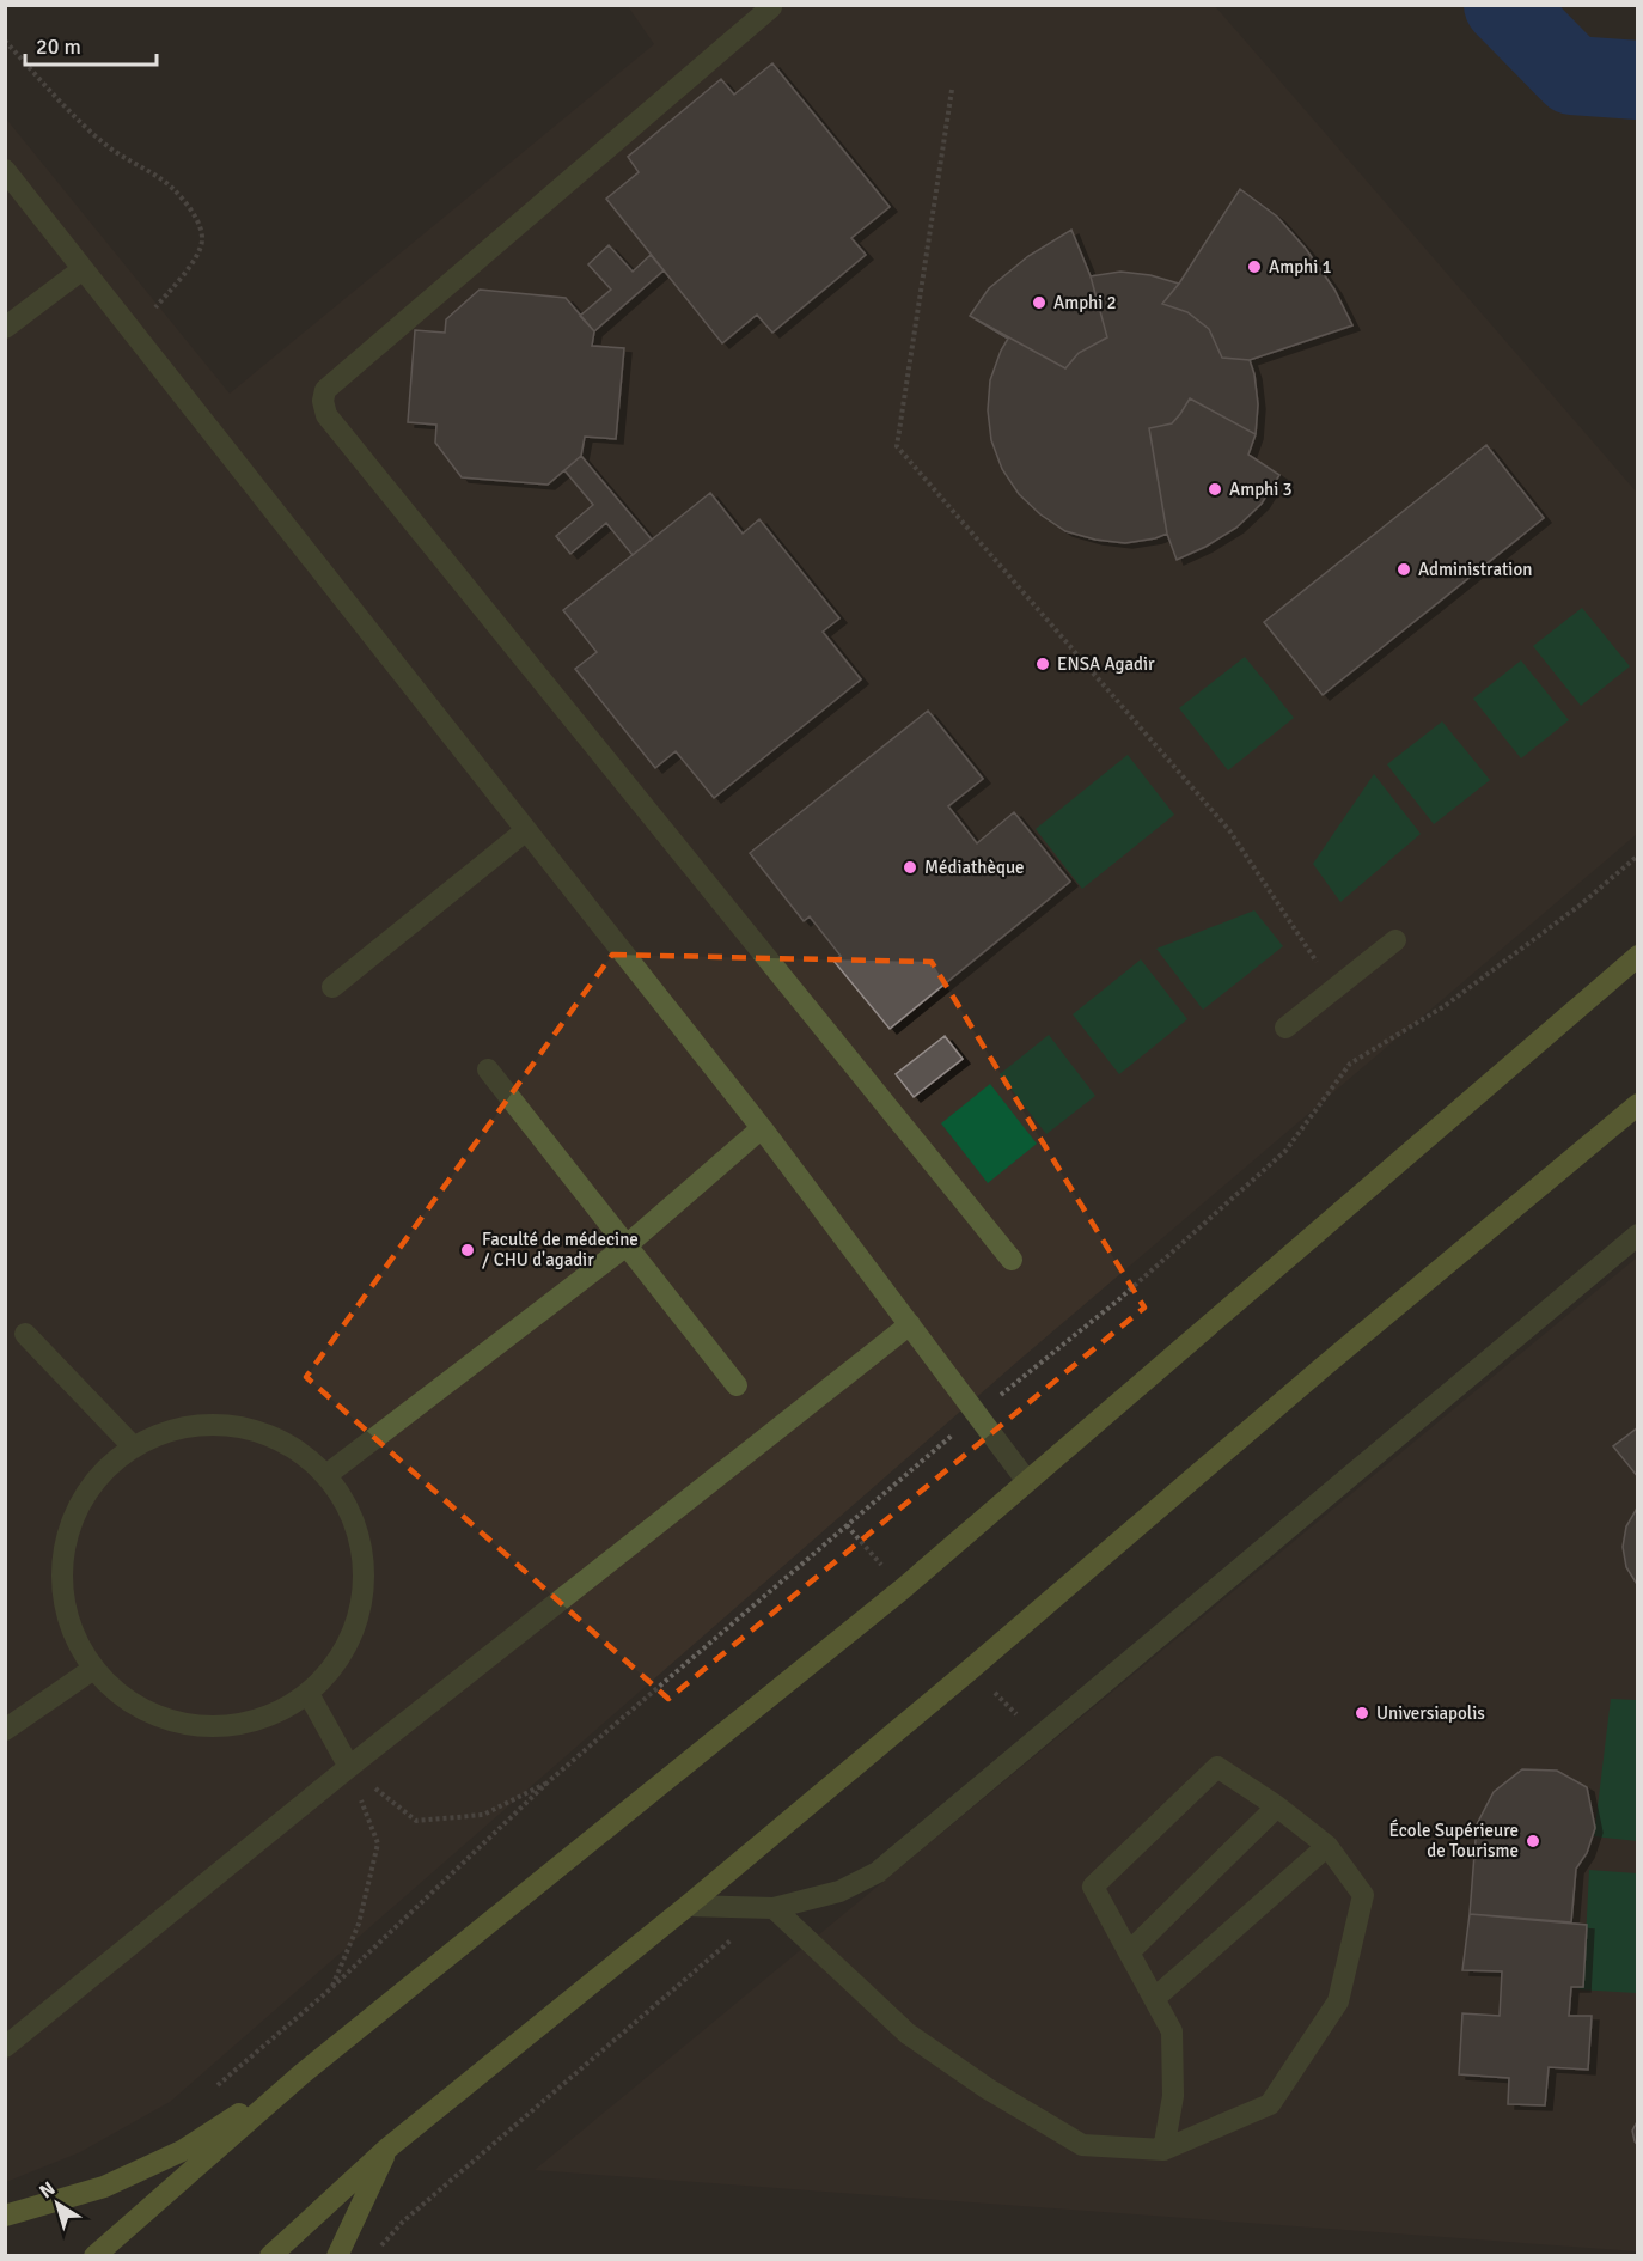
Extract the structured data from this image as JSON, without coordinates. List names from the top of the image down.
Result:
{
  "places": [
    "Amphi 1",
    "Amphi 2",
    "Amphi 3",
    "Administration",
    "ENSA Agadir",
    "Médiathèque",
    "Faculté de médecine / CHU d'agadir",
    "Universiapolis",
    "École Supérieure de Tourisme"
  ],
  "scale_bar": "20 m",
  "north": "top left"
}
